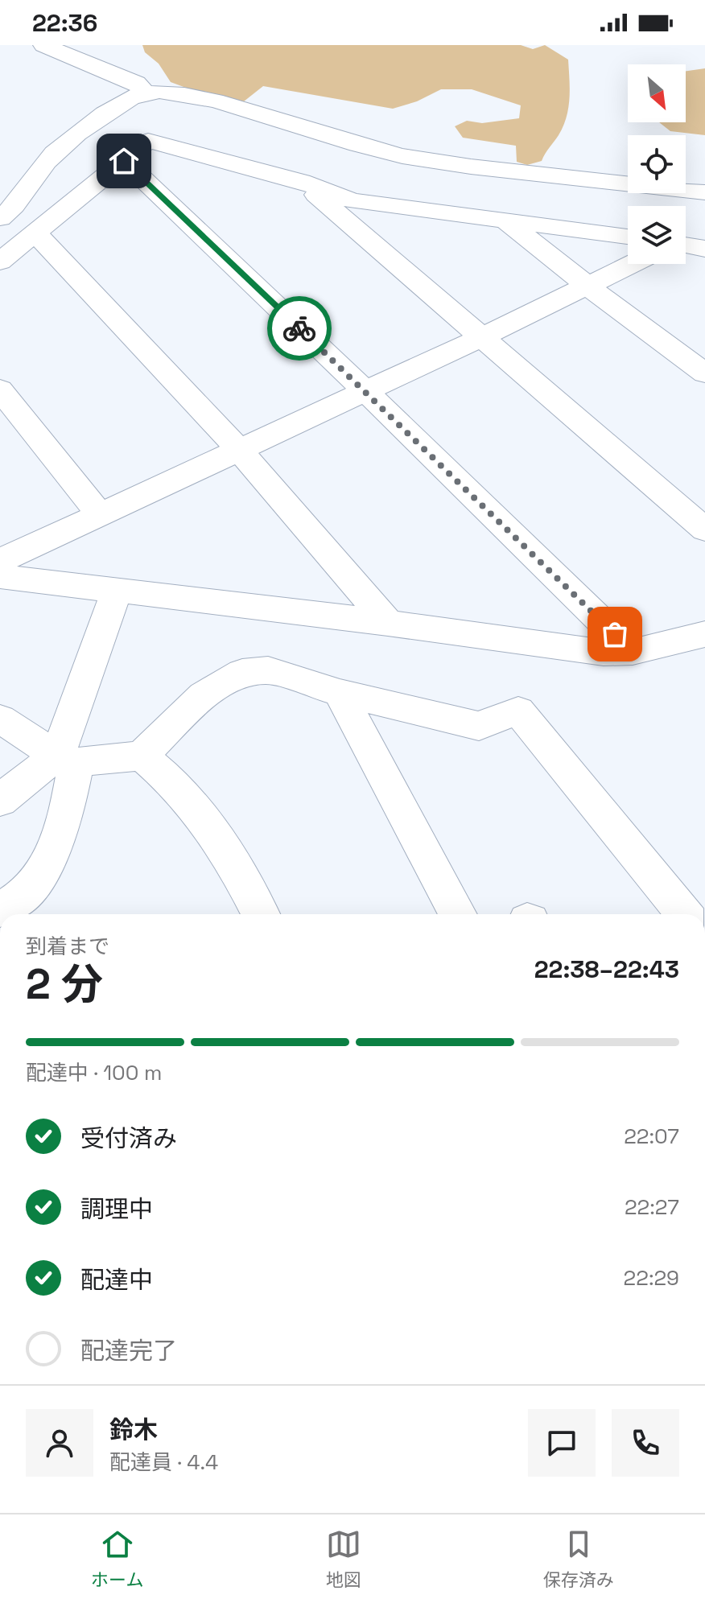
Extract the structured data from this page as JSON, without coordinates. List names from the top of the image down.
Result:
{
  "north": "bottom right",
  "page": {
    "status": "22:36",
    "heading": ["2 分", "到着まで", "22:38–22:43"],
    "panel": ["鈴木", "配達員 · 4.4"],
    "bar": "配達中 · 100 m",
    "list": [
      ["受付済み", "22:07"],
      ["調理中", "22:27"],
      ["配達中", "22:29"],
      "配達完了"
    ],
    "tabs": ["ホーム", "地図", "保存済み"]
  }
}
